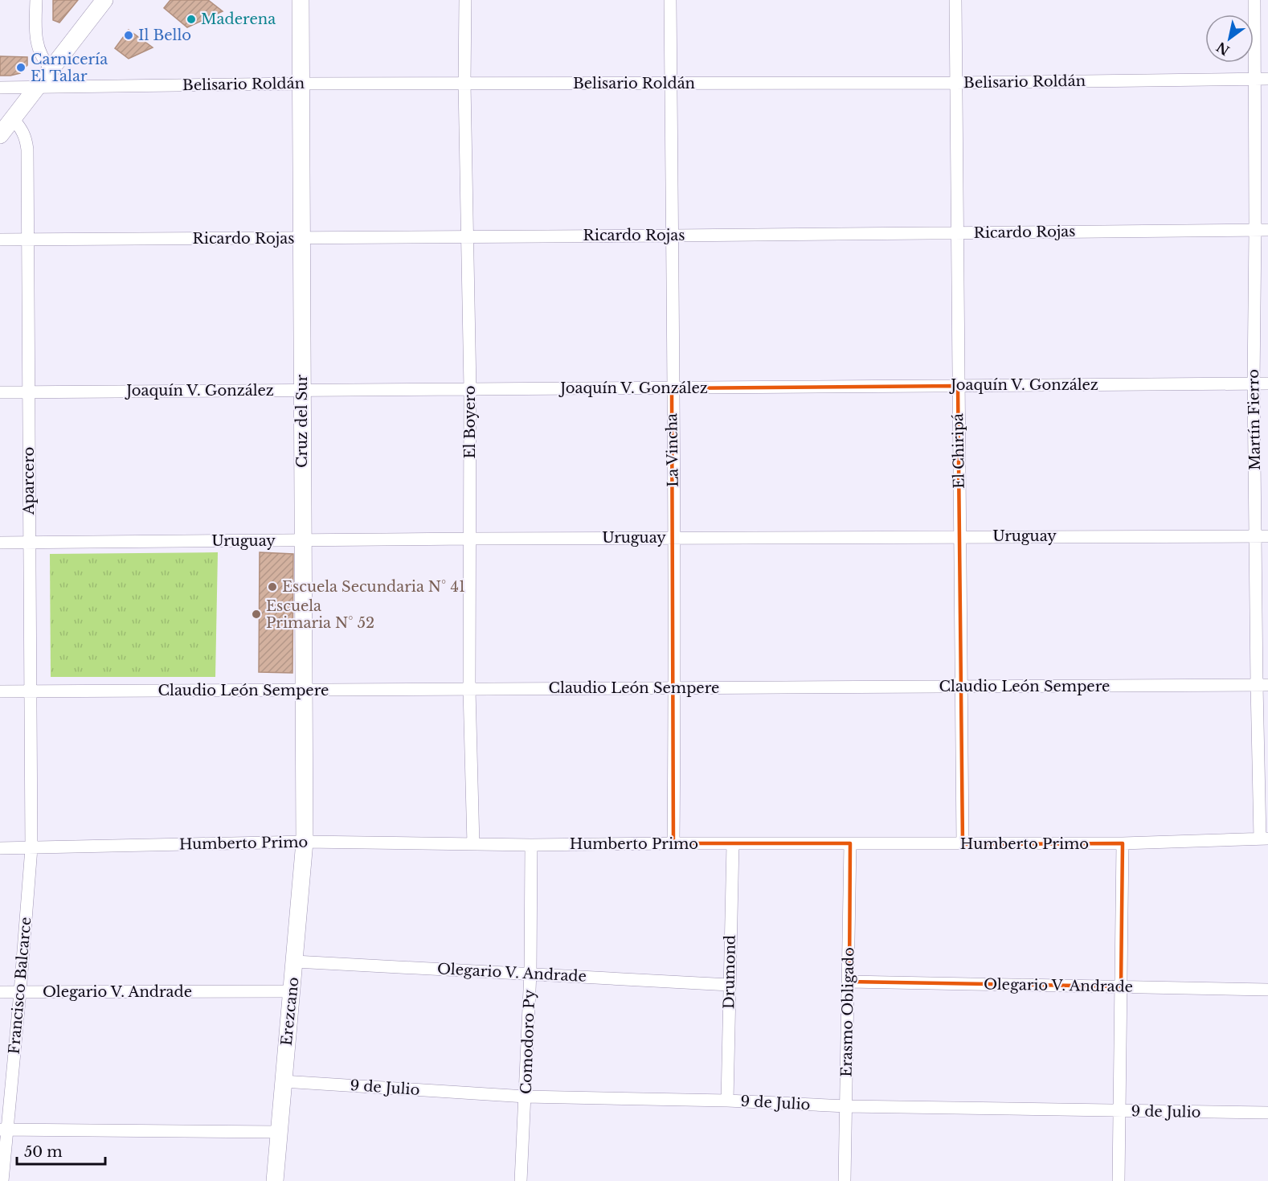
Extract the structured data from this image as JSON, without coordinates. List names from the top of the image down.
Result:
{
  "streets": {
    "street": [
      "Belisario Roldán",
      "Ricardo Rojas",
      "Joaquín V. González",
      "Martín Fierro",
      "Cruz del Sur",
      "El Boyero",
      "La Vincha",
      "El Chiripá",
      "Aparcero",
      "Uruguay",
      "Claudio León Sempere",
      "Humberto Primo",
      "Drumond",
      "Olegario V. Andrade",
      "Francisco Balcarce",
      "Erezcano",
      "Erasmo Obligado",
      "Comodoro Py",
      "9 de Julio"
    ]
  },
  "crossings": [
    ["Belisario Roldán", "Martín Fierro"],
    ["Belisario Roldán", "Cruz del Sur"],
    ["Belisario Roldán", "El Boyero"],
    ["Belisario Roldán", "La Vincha"],
    ["Belisario Roldán", "El Chiripá"],
    ["Ricardo Rojas", "Martín Fierro"],
    ["Ricardo Rojas", "Cruz del Sur"],
    ["Ricardo Rojas", "El Boyero"],
    ["Ricardo Rojas", "La Vincha"],
    ["Ricardo Rojas", "El Chiripá"],
    ["Ricardo Rojas", "Aparcero"],
    ["Joaquín V. González", "Martín Fierro"],
    ["Joaquín V. González", "Cruz del Sur"],
    ["Joaquín V. González", "El Boyero"],
    ["Joaquín V. González", "La Vincha"],
    ["Joaquín V. González", "El Chiripá"],
    ["Joaquín V. González", "Aparcero"],
    ["Martín Fierro", "Uruguay"],
    ["Martín Fierro", "Claudio León Sempere"],
    ["Martín Fierro", "Humberto Primo"],
    ["Cruz del Sur", "Uruguay"],
    ["Cruz del Sur", "Claudio León Sempere"],
    ["Cruz del Sur", "Humberto Primo"],
    ["Cruz del Sur", "Erezcano"],
    ["El Boyero", "Uruguay"],
    ["El Boyero", "Claudio León Sempere"],
    ["El Boyero", "Humberto Primo"],
    ["La Vincha", "Uruguay"],
    ["La Vincha", "Claudio León Sempere"],
    ["La Vincha", "Humberto Primo"],
    ["El Chiripá", "Uruguay"],
    ["El Chiripá", "Claudio León Sempere"],
    ["El Chiripá", "Humberto Primo"],
    ["Aparcero", "Uruguay"],
    ["Aparcero", "Claudio León Sempere"],
    ["Aparcero", "Humberto Primo"],
    ["Aparcero", "Francisco Balcarce"],
    ["Humberto Primo", "Drumond"],
    ["Humberto Primo", "Francisco Balcarce"],
    ["Humberto Primo", "Erezcano"],
    ["Humberto Primo", "Erasmo Obligado"],
    ["Humberto Primo", "Comodoro Py"],
    ["Drumond", "Olegario V. Andrade"],
    ["Drumond", "9 de Julio"],
    ["Olegario V. Andrade", "Francisco Balcarce"],
    ["Olegario V. Andrade", "Erezcano"],
    ["Olegario V. Andrade", "Erasmo Obligado"],
    ["Olegario V. Andrade", "Comodoro Py"],
    ["Erezcano", "9 de Julio"],
    ["Erasmo Obligado", "9 de Julio"],
    ["Comodoro Py", "9 de Julio"]
  ],
  "places": [
    "Maderena",
    "Il Bello",
    "Carnicería El Talar",
    "Escuela Secundaria N° 41",
    "Escuela Primaria N° 52"
  ],
  "scale_bar": "50 m",
  "north": "bottom left"
}
